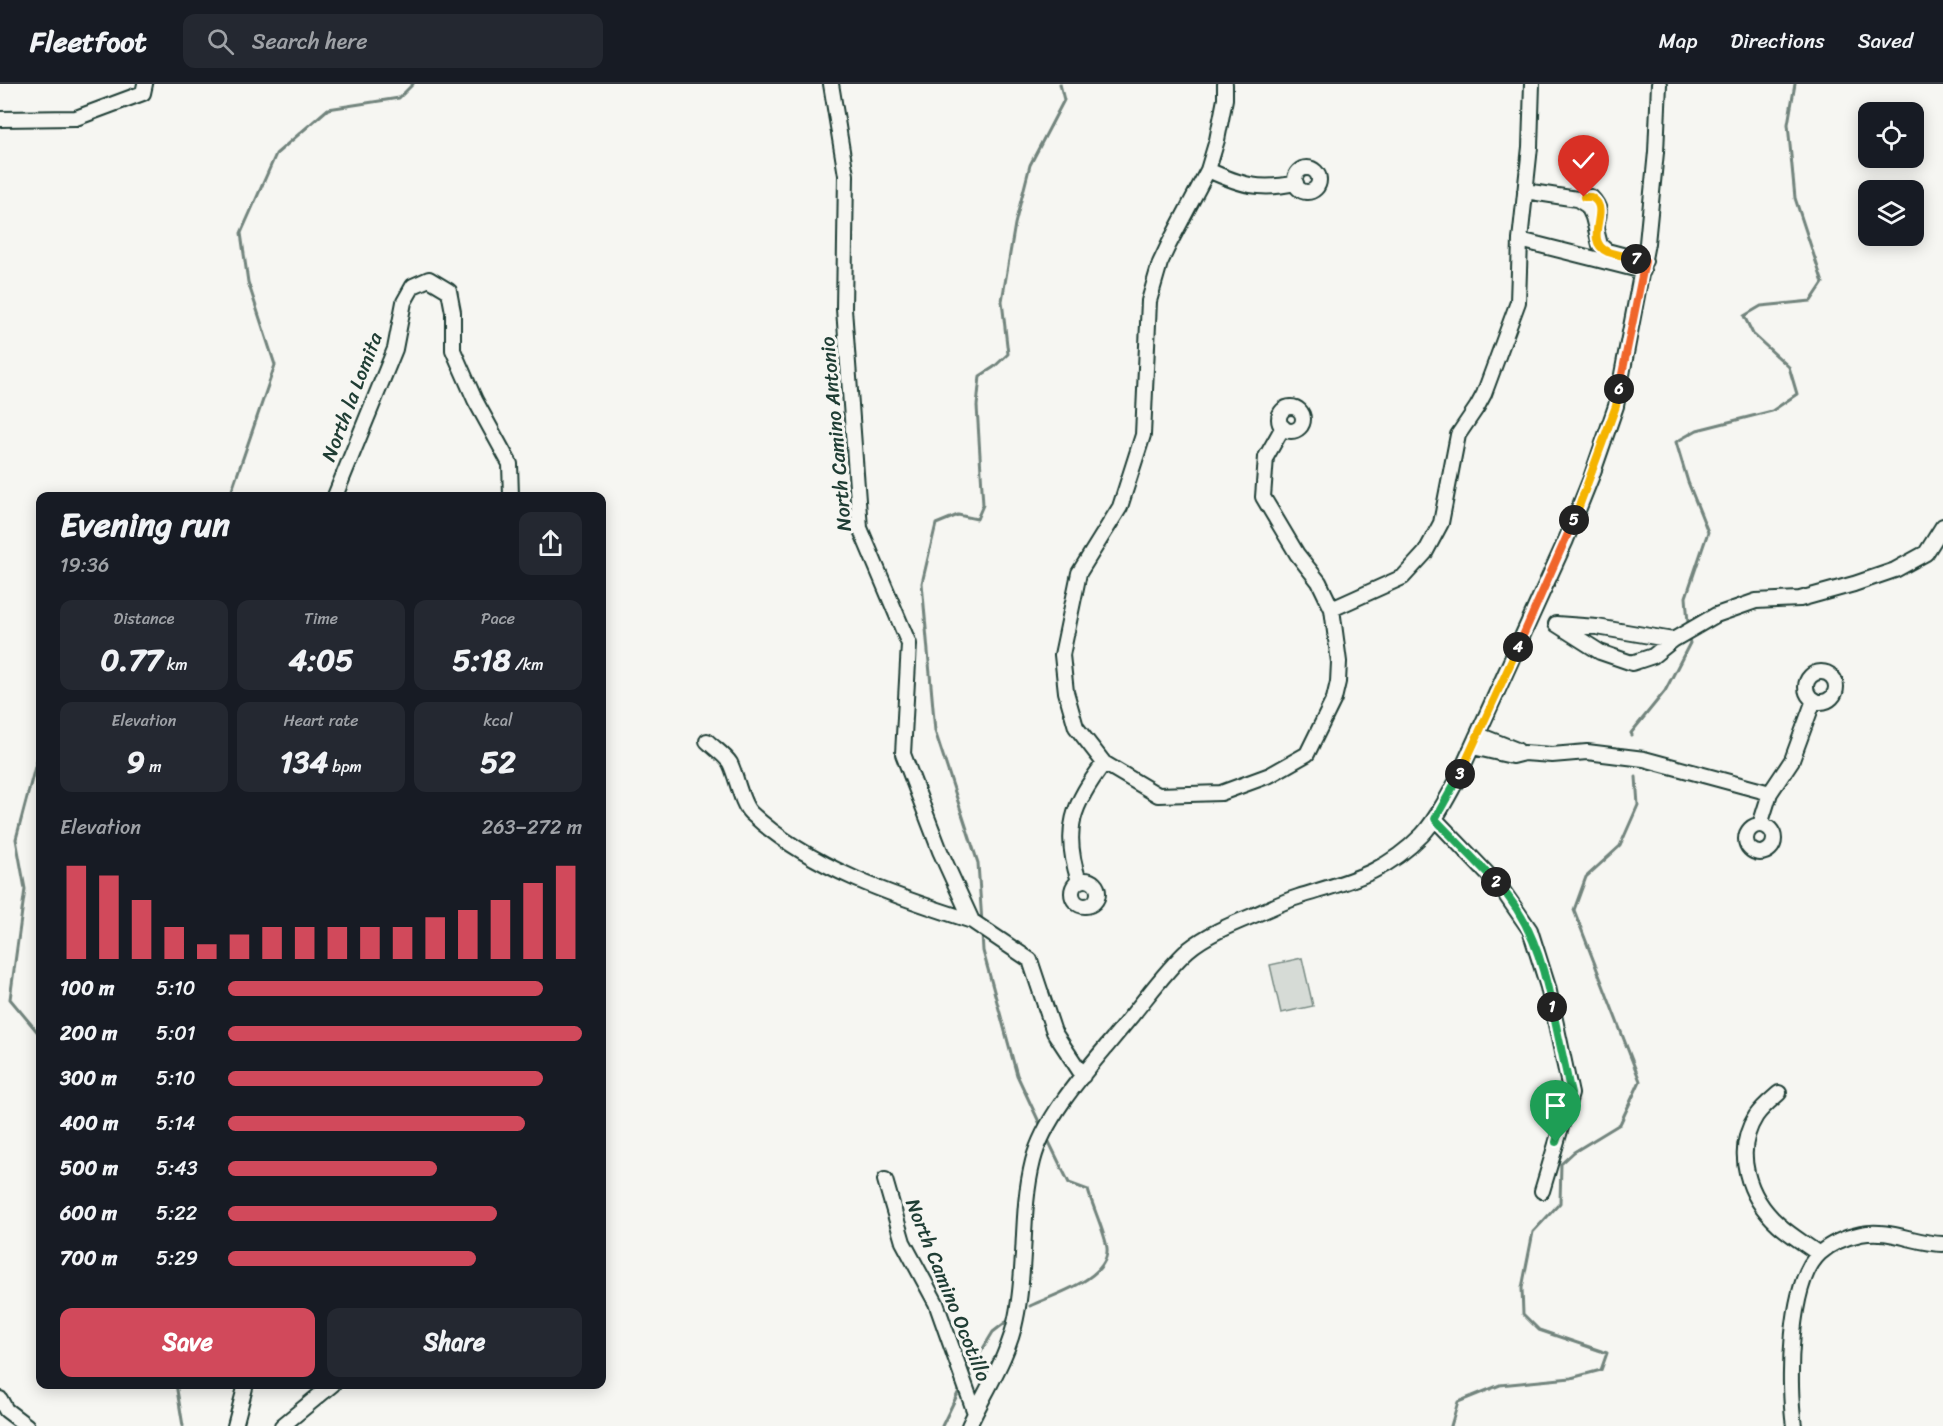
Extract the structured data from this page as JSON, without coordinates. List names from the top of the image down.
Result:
{
  "streets": {
    "street": ["North la Lomita", "North Camino Antonio", "North Camino Ocotillo"]
  },
  "page": {
    "header": "Fleetfoot",
    "search": "Search here",
    "nav": ["Map", "Directions", "Saved"],
    "pins": [
      "7",
      "6",
      "5",
      "4",
      "3",
      "2",
      "1"
    ],
    "heading": ["Evening run", "19:36"],
    "stats": [
      ["Distance", "0.77 km"],
      ["Time", "4:05"],
      ["Pace", "5:18 /km"],
      ["Elevation", "9 m"],
      ["Heart rate", "134 bpm"],
      ["kcal", "52"]
    ],
    "chart": ["Elevation", "263–272 m"],
    "list": [
      {
        "name": "100 m",
        "note": "5:10"
      },
      {
        "name": "200 m",
        "note": "5:01"
      },
      {
        "name": "300 m",
        "note": "5:10"
      },
      {
        "name": "400 m",
        "note": "5:14"
      },
      {
        "name": "500 m",
        "note": "5:43"
      },
      {
        "name": "600 m",
        "note": "5:22"
      },
      {
        "name": "700 m",
        "note": "5:29"
      }
    ],
    "buttons": ["Save", "Share"]
  }
}
